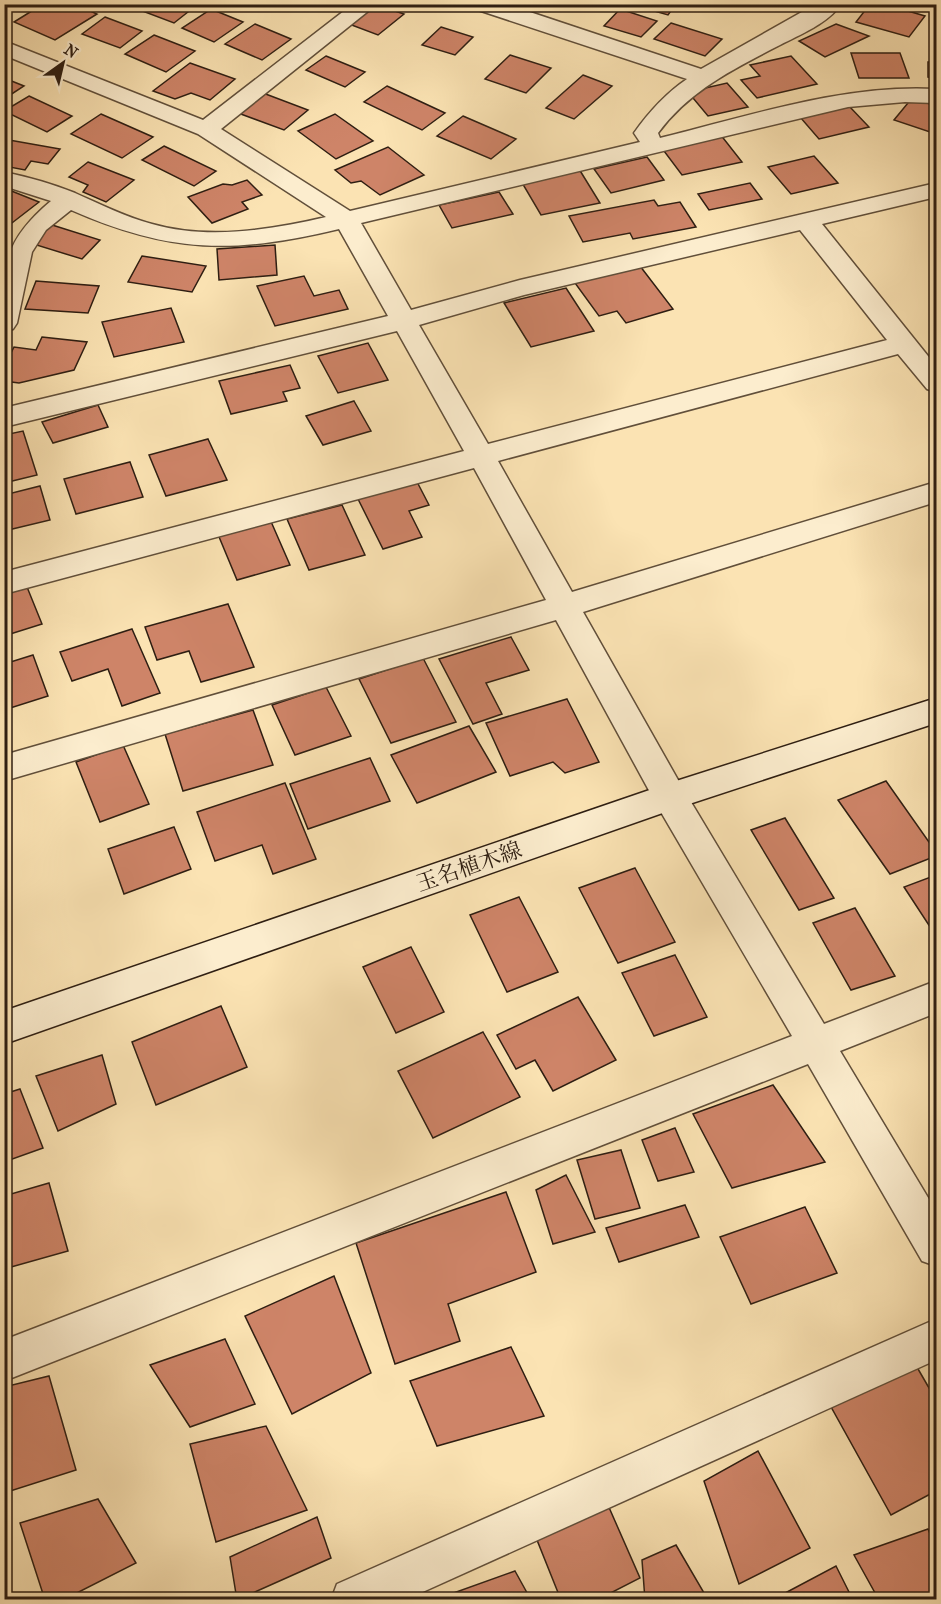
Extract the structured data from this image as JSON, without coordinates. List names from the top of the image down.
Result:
{
  "streets": {
    "street": ["玉名植木線"]
  },
  "north": "top right"
}
